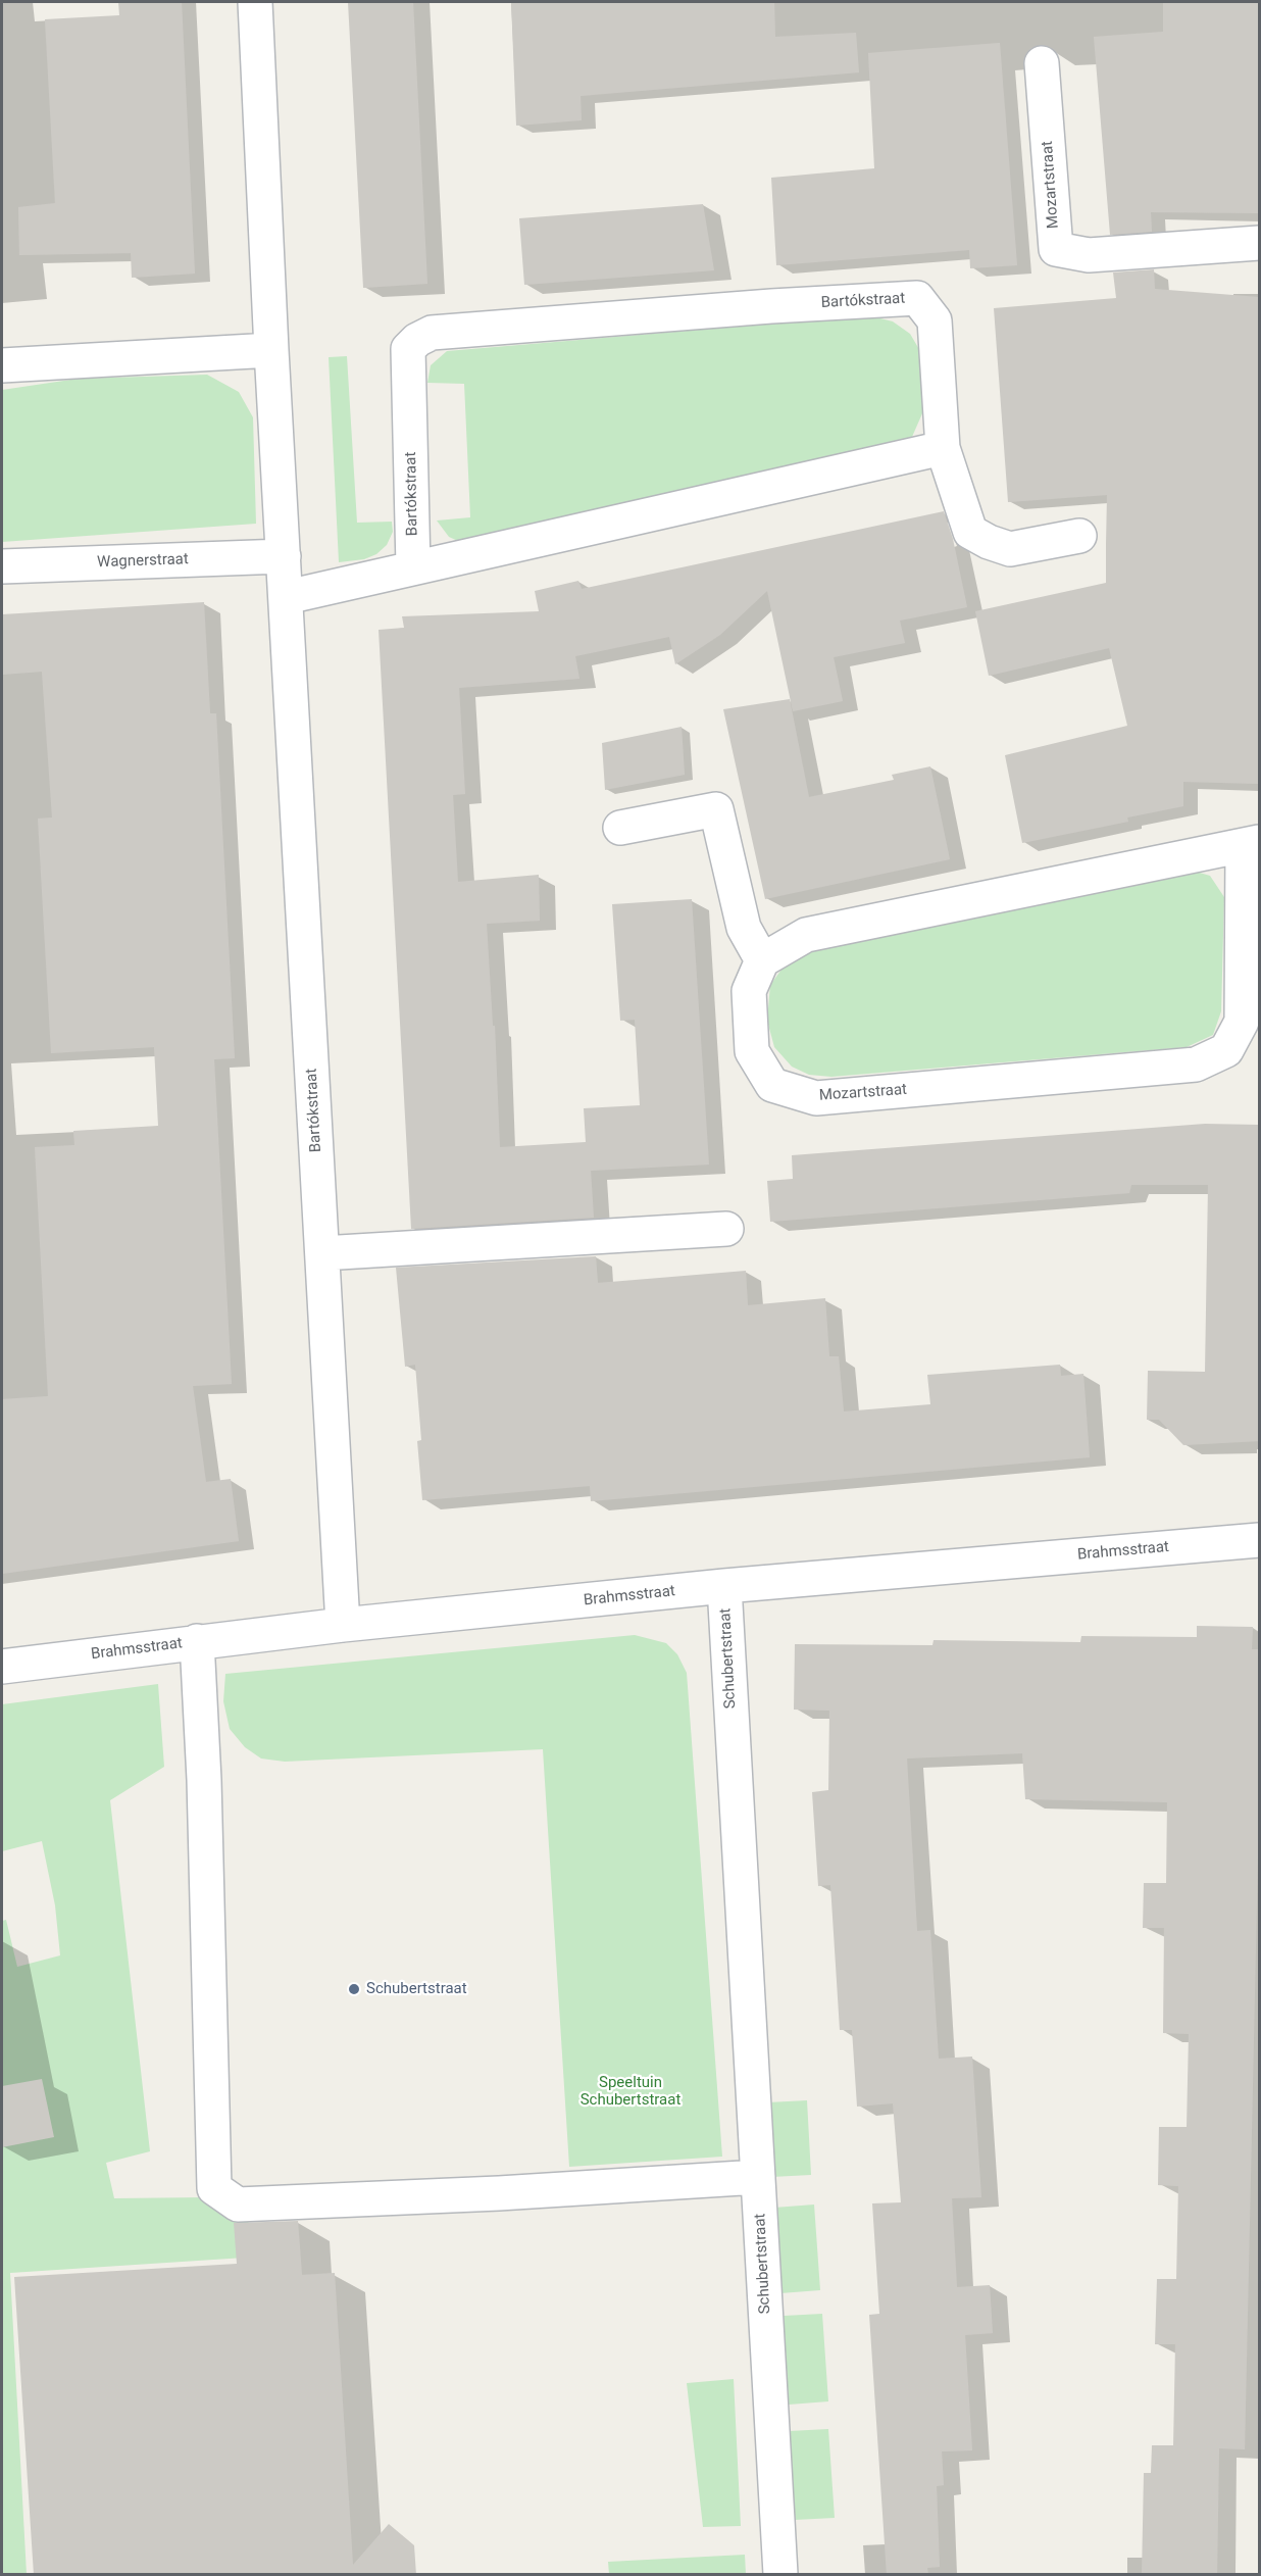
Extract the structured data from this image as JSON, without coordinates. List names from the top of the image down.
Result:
{
  "streets": {
    "street": [
      "Mozartstraat",
      "Bartókstraat",
      "Wagnerstraat",
      "Brahmsstraat",
      "Schubertstraat"
    ]
  },
  "crossings": [
    ["Bartókstraat", "Wagnerstraat"],
    ["Bartókstraat", "Brahmsstraat"],
    ["Brahmsstraat", "Schubertstraat"]
  ],
  "parks": ["Speeltuin Schubertstraat"],
  "places": ["Schubertstraat"]
}
